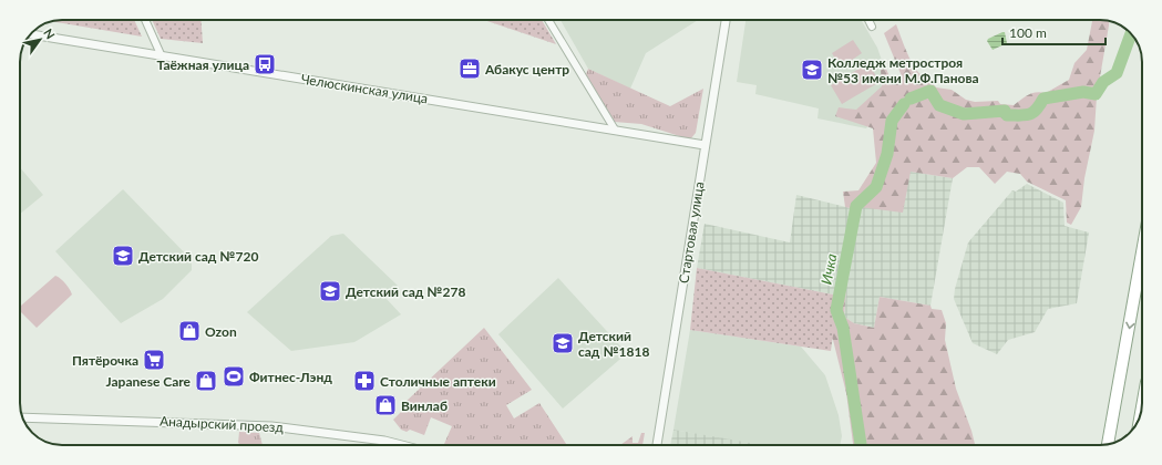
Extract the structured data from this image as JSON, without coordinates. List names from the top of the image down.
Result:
{
  "streets": {
    "street": ["Челюскинская улица", "Стартовая улица", "Анадырский проезд"]
  },
  "crossings": [
    ["Челюскинская улица", "Стартовая улица"]
  ],
  "water": ["Ичка"],
  "places": {
    "bus stop": ["Таёжная улица"],
    "office": ["Абакус центр"],
    "school or university": [
      "Колледж метростроя №53 имени М.Ф.Панова",
      "Детский сад №720",
      "Детский сад №278",
      "Детский сад №1818"
    ],
    "shop": ["Ozon", "Japanese Care", "Винлаб"],
    "supermarket": ["Пятёрочка"],
    "sports": ["Фитнес-Лэнд"],
    "pharmacy": ["Столичные аптеки"]
  },
  "scale_bar": "100 m",
  "north": "top right"
}
